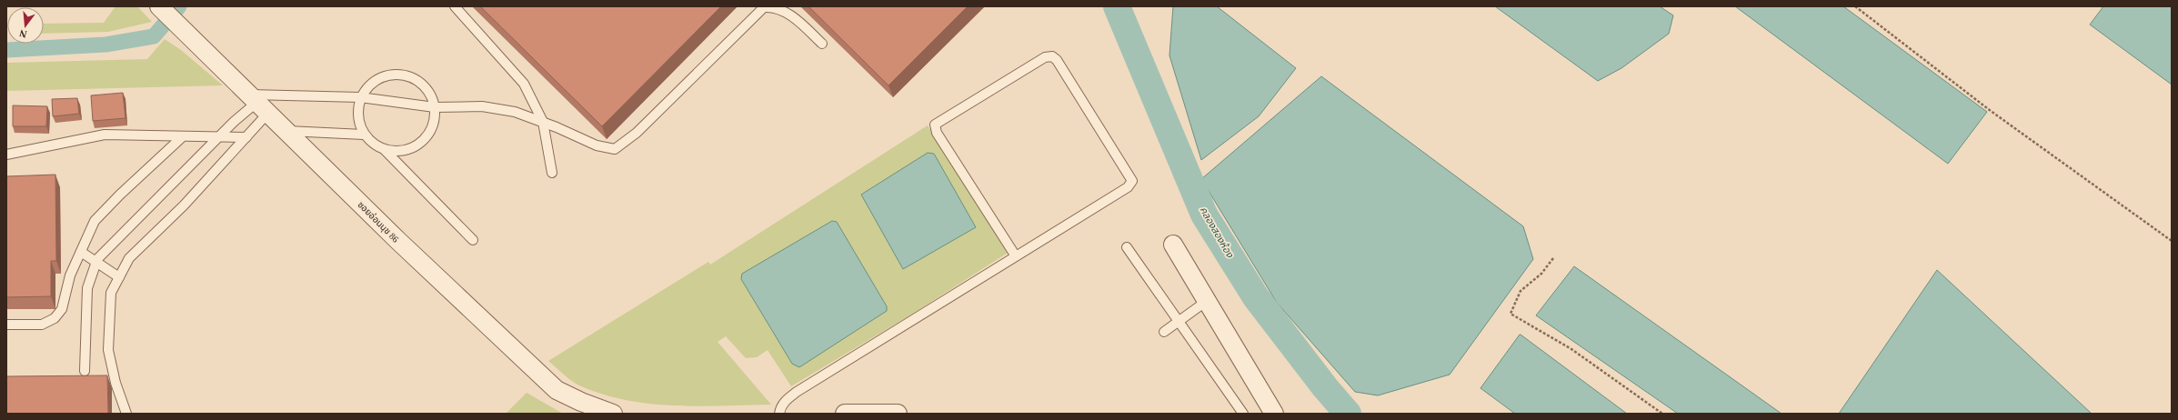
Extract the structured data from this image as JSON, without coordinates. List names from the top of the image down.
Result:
{
  "streets": {
    "street": ["ซอยอ่อนนุช 86"]
  },
  "water": ["คลองสองห้อง"],
  "north": "bottom"
}
